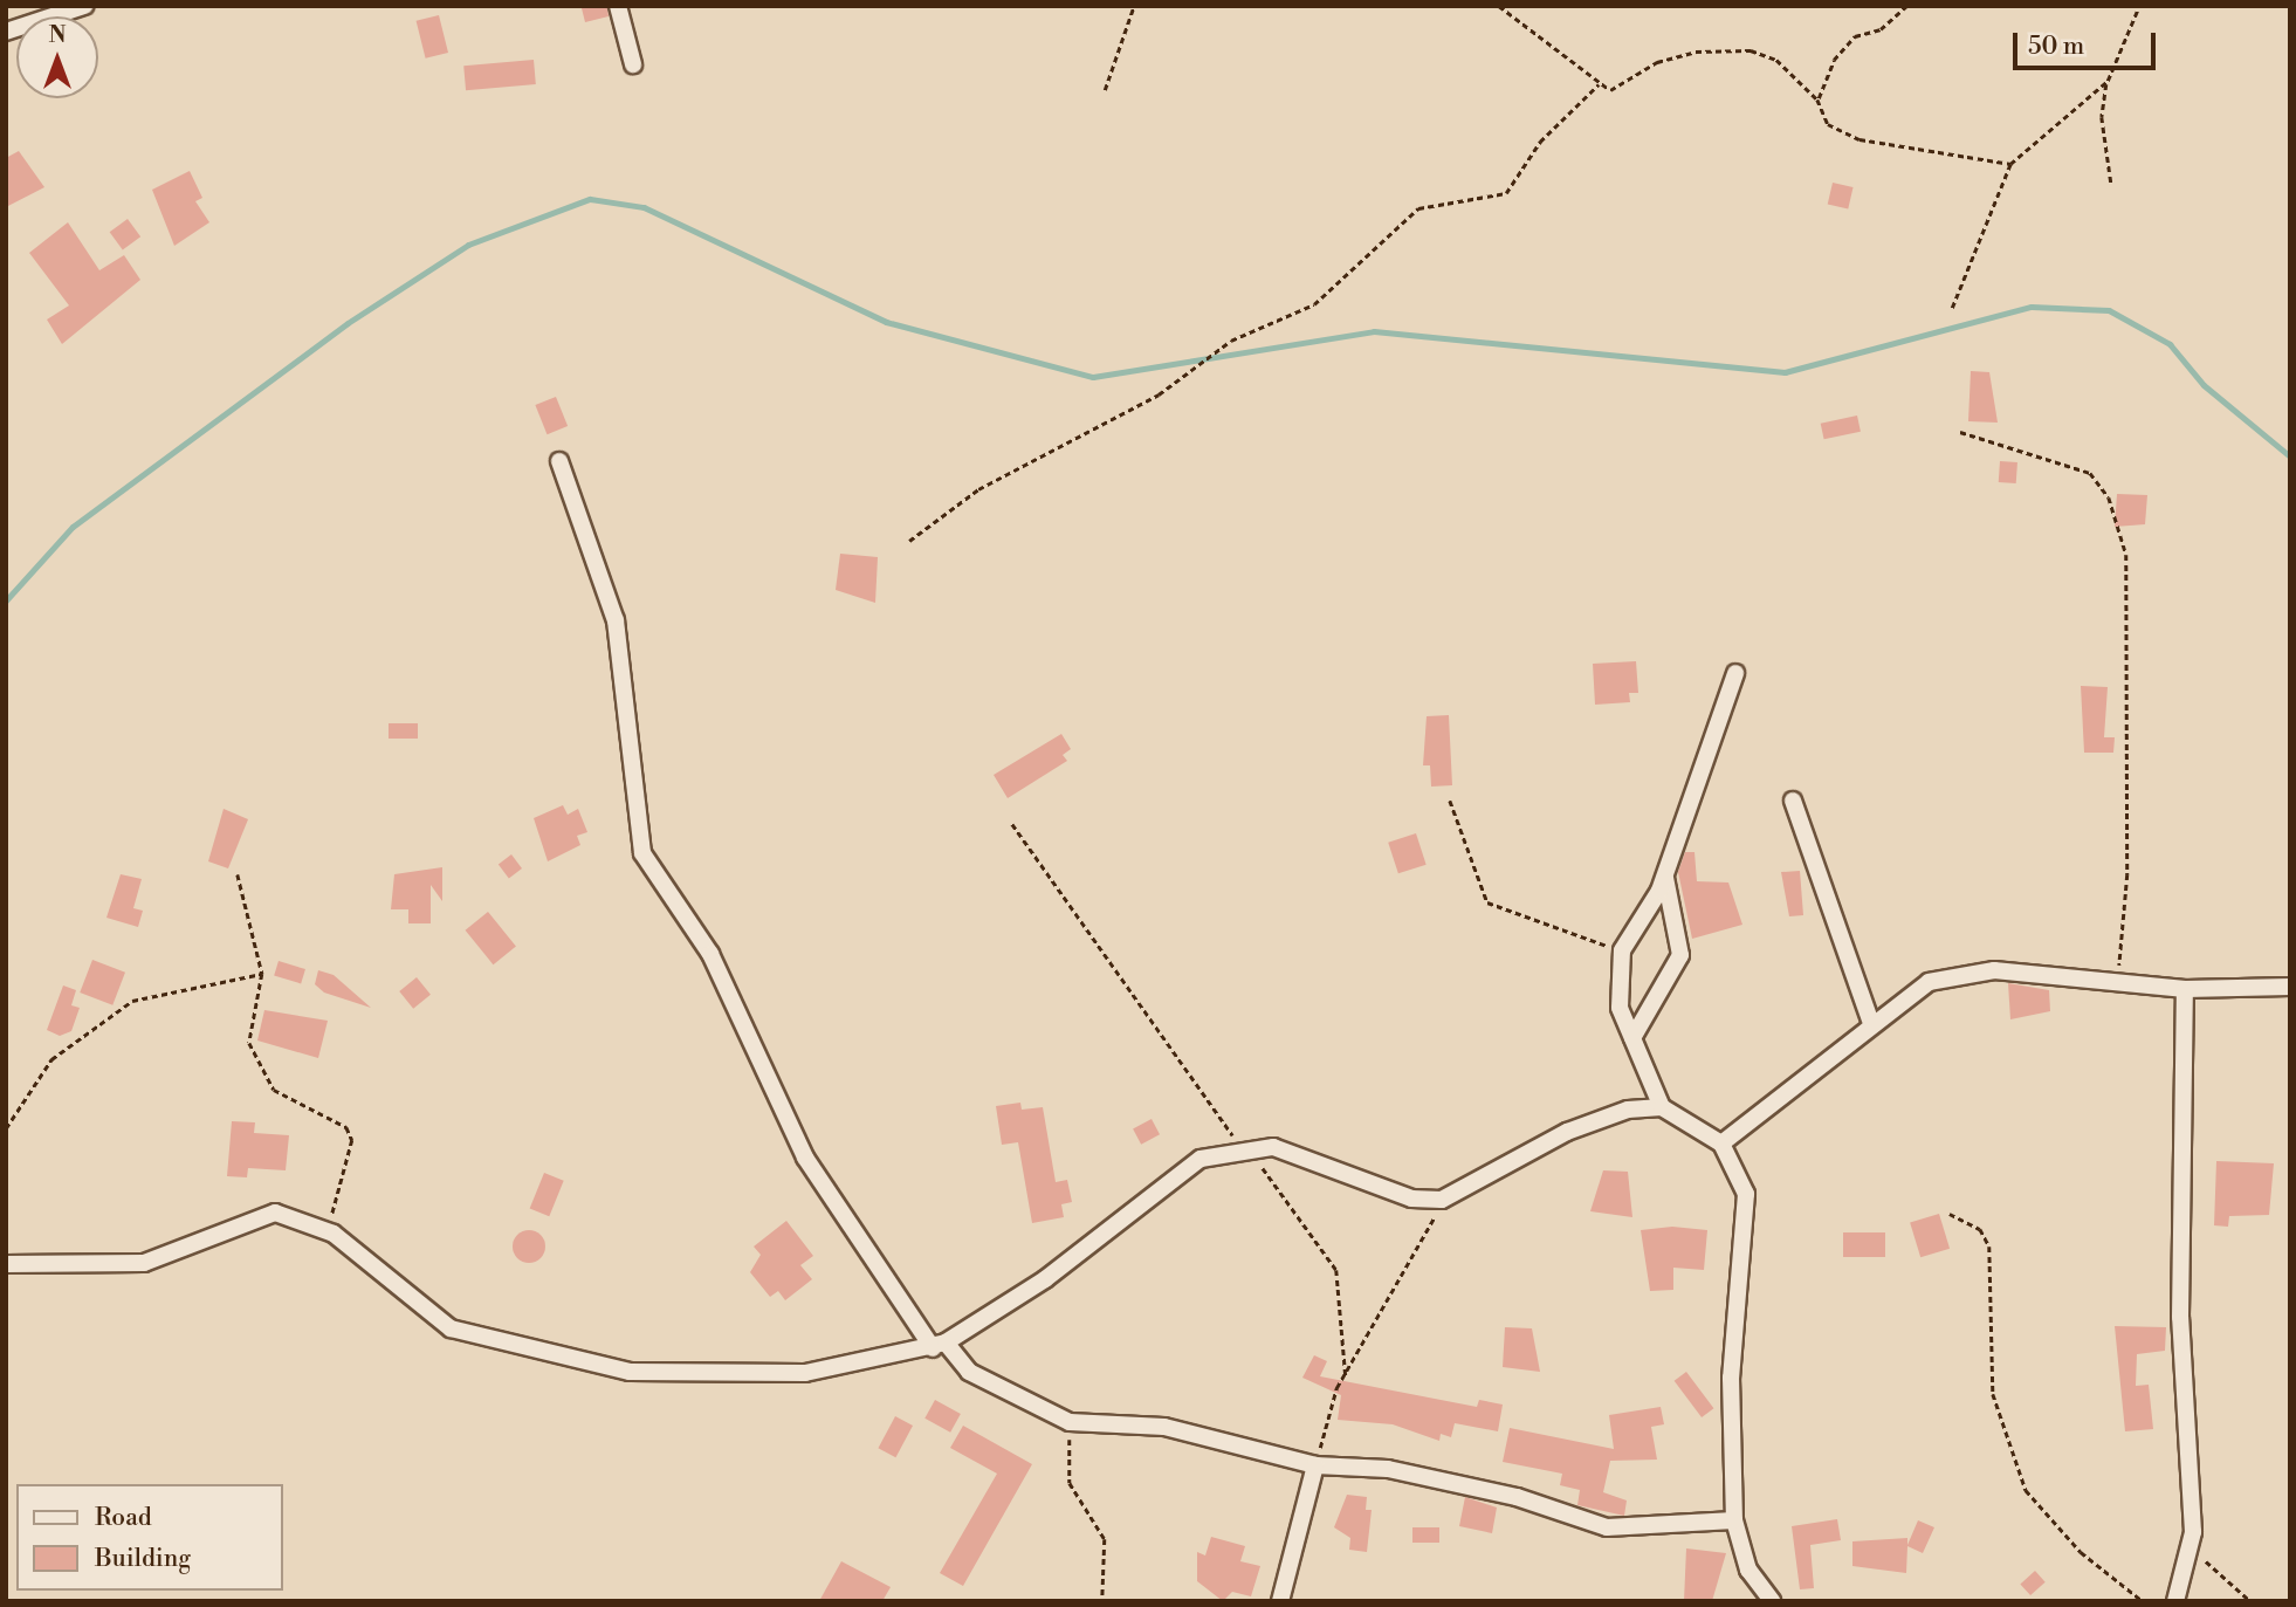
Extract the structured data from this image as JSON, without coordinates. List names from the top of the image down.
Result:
{
  "legend": ["Road", "Building"],
  "scale_bar": "50 m",
  "north": "top"
}
